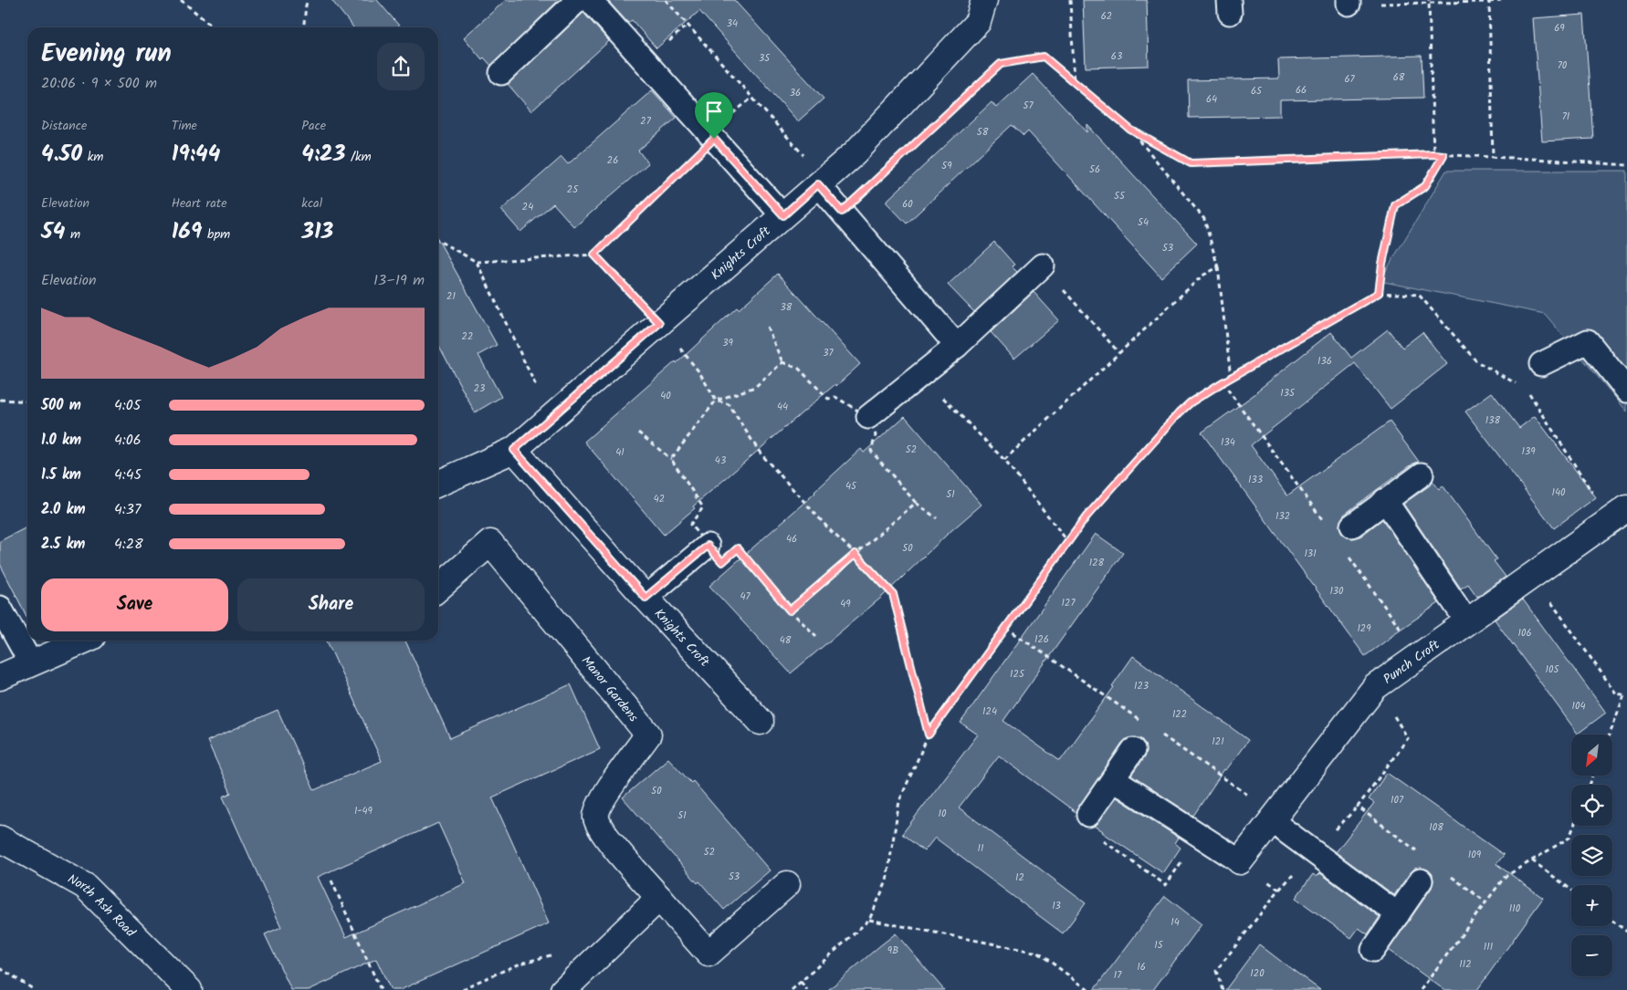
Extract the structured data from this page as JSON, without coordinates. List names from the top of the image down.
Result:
{
  "streets": {
    "street": [
      "Knights Croft",
      "Punch Croft",
      "Manor Gardens",
      "North Ash Road"
    ]
  },
  "house_numbers": [
    "62",
    "34",
    "69",
    "63",
    "35",
    "70",
    "68",
    "67",
    "66",
    "65",
    "36",
    "64",
    "57",
    "71",
    "27",
    "58",
    "26",
    "59",
    "56",
    "25",
    "55",
    "60",
    "24",
    "54",
    "53",
    "21",
    "38",
    "22",
    "39",
    "37",
    "136",
    "23",
    "135",
    "40",
    "44",
    "138",
    "134",
    "52",
    "139",
    "41",
    "43",
    "133",
    "45",
    "140",
    "51",
    "42",
    "132",
    "46",
    "50",
    "131",
    "128",
    "130",
    "47",
    "127",
    "49",
    "129",
    "106",
    "126",
    "48",
    "105",
    "125",
    "123",
    "104",
    "124",
    "122",
    "121",
    "50",
    "107",
    "1-49",
    "10",
    "51",
    "108",
    "11",
    "52",
    "109",
    "53",
    "12",
    "13",
    "110",
    "14",
    "15",
    "111",
    "9B",
    "112",
    "16",
    "120",
    "17"
  ],
  "north": "bottom left",
  "page": {
    "heading": ["Evening run", "20:06 · 9 × 500 m"],
    "stats": [
      ["Distance", "4.50 km"],
      ["Time", "19:44"],
      ["Pace", "4:23 /km"],
      ["Elevation", "54 m"],
      ["Heart rate", "169 bpm"],
      ["kcal", "313"]
    ],
    "chart": ["Elevation", "13–19 m"],
    "list": [
      {
        "name": "500 m",
        "note": "4:05"
      },
      {
        "name": "1.0 km",
        "note": "4:06"
      },
      {
        "name": "1.5 km",
        "note": "4:45"
      },
      {
        "name": "2.0 km",
        "note": "4:37"
      },
      {
        "name": "2.5 km",
        "note": "4:28"
      }
    ],
    "buttons": ["Save", "Share"],
    "map_buttons": ["+", "−"]
  }
}
